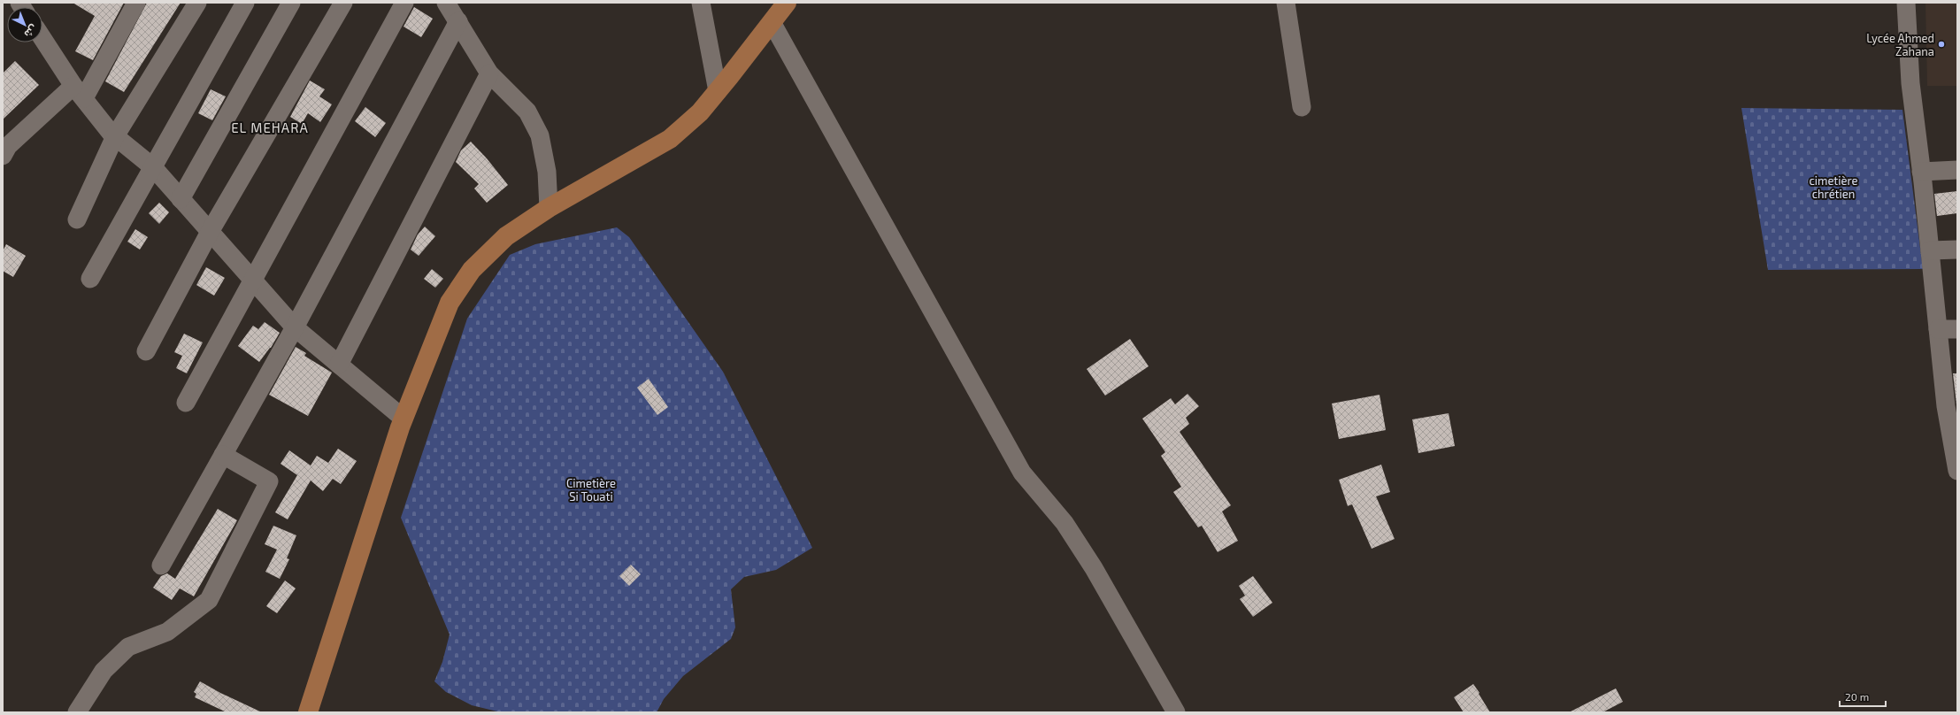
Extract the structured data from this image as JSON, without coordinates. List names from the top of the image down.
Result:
{
  "districts": ["EL MEHARA"],
  "parks": ["cimetière chrétien", "Cimetière Si Touati"],
  "places": ["Lycée Ahmed Zahana"],
  "scale_bar": "20 m",
  "north": "bottom right"
}
